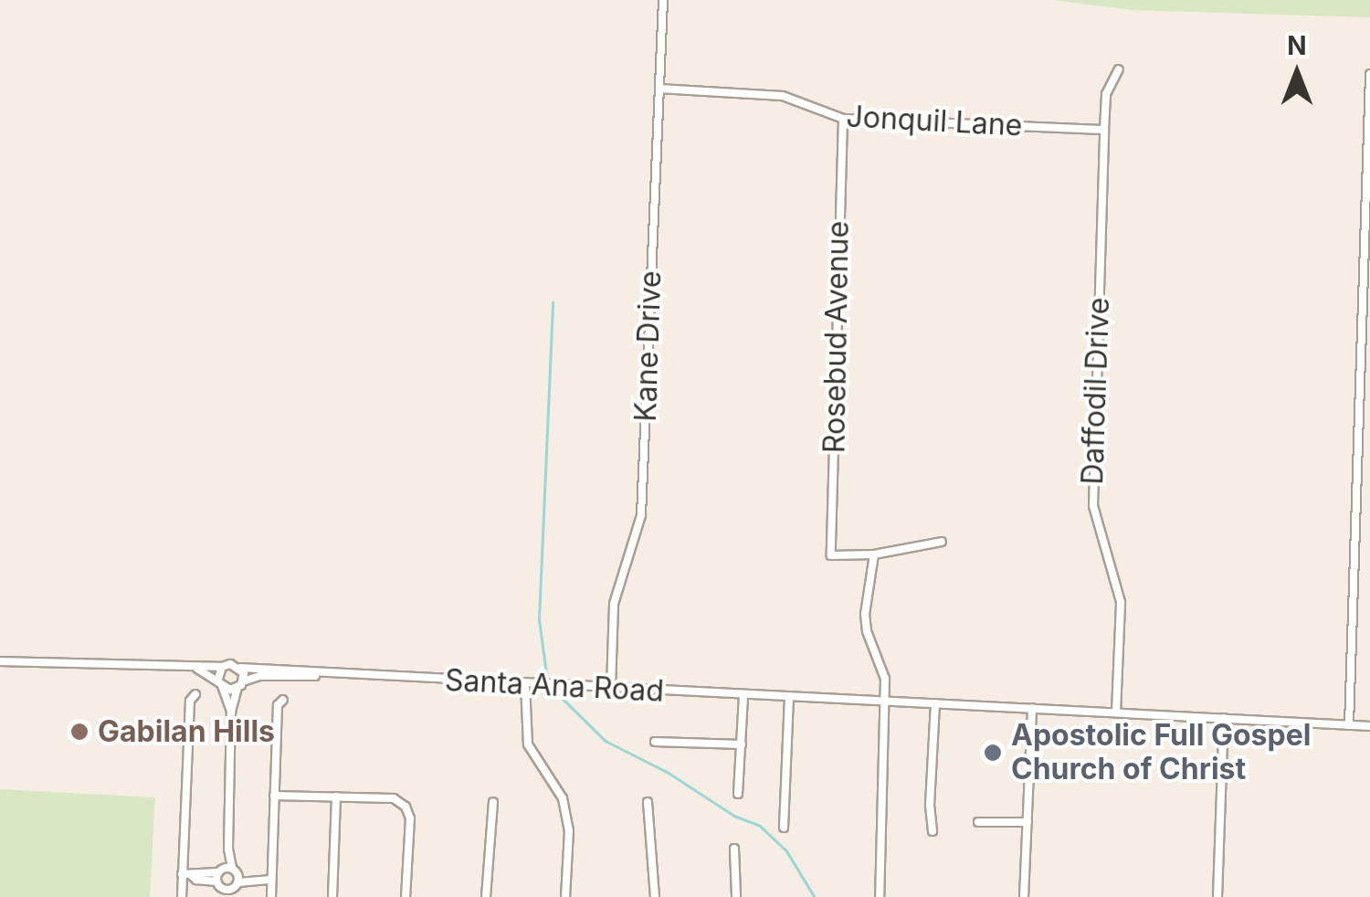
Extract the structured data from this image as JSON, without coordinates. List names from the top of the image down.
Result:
{
  "streets": {
    "street": [
      "Jonquil Lane",
      "Rosebud Avenue",
      "Kane Drive",
      "Daffodil Drive",
      "Santa Ana Road"
    ]
  },
  "crossings": [
    ["Jonquil Lane", "Rosebud Avenue"],
    ["Jonquil Lane", "Kane Drive"],
    ["Jonquil Lane", "Daffodil Drive"],
    ["Kane Drive", "Santa Ana Road"],
    ["Daffodil Drive", "Santa Ana Road"]
  ],
  "places": ["Gabilan Hills", "Apostolic Full Gospel Church of Christ"],
  "north": "top"
}
